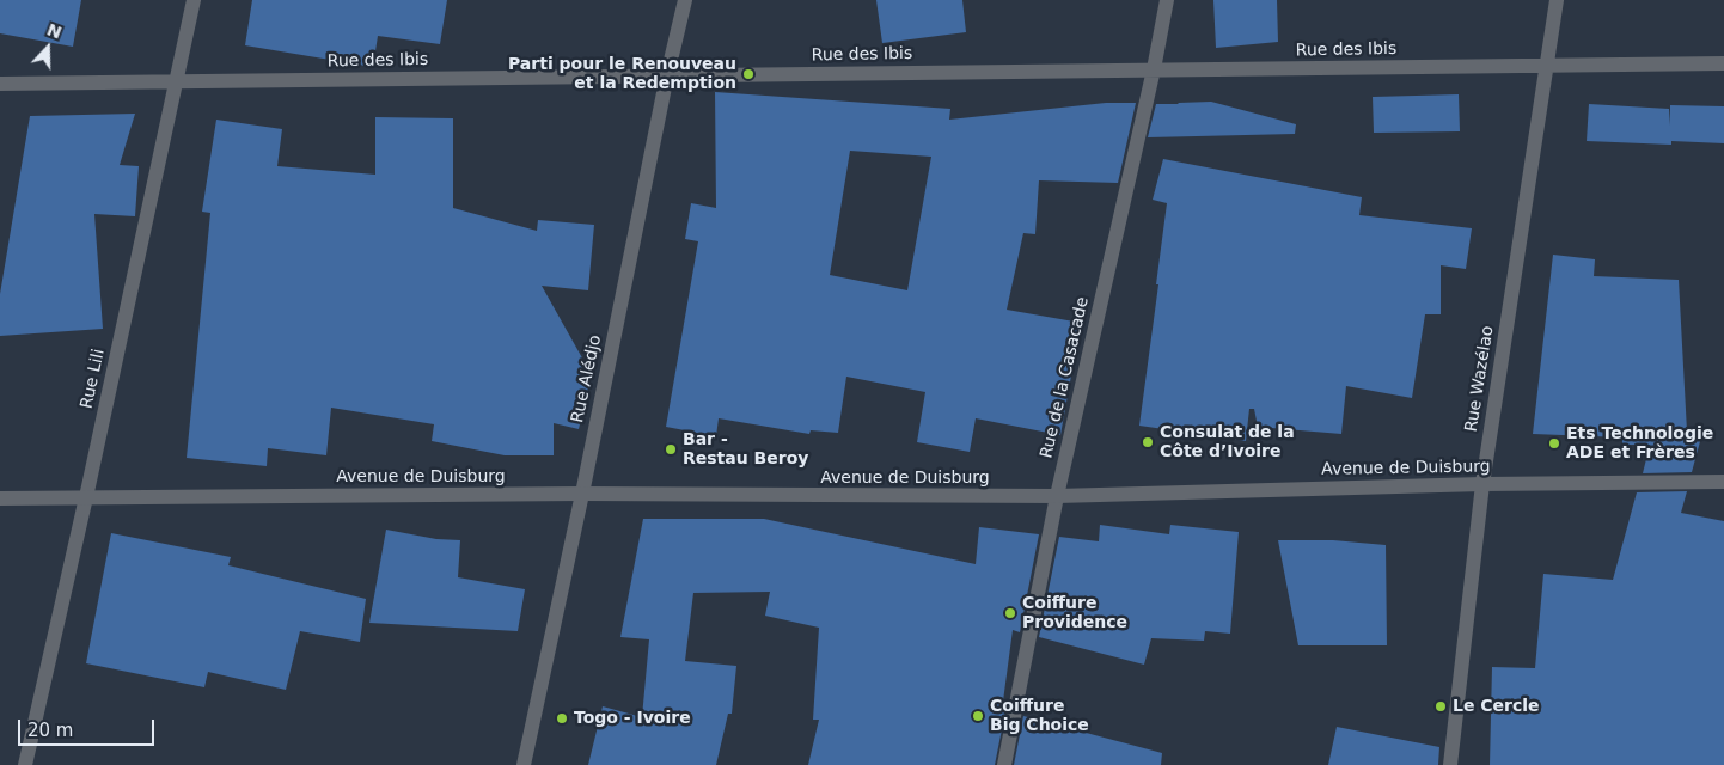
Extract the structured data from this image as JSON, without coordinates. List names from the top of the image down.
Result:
{
  "streets": {
    "street": [
      "Rue des Ibis",
      "Rue de la Casacade",
      "Rue Lili",
      "Rue Alédjo",
      "Rue Wazélao",
      "Avenue de Duisburg"
    ]
  },
  "crossings": [
    ["Rue des Ibis", "Rue de la Casacade"],
    ["Rue des Ibis", "Rue Lili"],
    ["Rue des Ibis", "Rue Alédjo"],
    ["Rue des Ibis", "Rue Wazélao"],
    ["Rue de la Casacade", "Avenue de Duisburg"],
    ["Rue Lili", "Avenue de Duisburg"],
    ["Rue Alédjo", "Avenue de Duisburg"],
    ["Rue Wazélao", "Avenue de Duisburg"]
  ],
  "places": [
    "Parti pour le Renouveau et la Redemption",
    "Consulat de la Côte d’Ivoire",
    "Ets Technologie ADE et Frères",
    "Bar - Restau Beroy",
    "Coiffure Providence",
    "Le Cercle",
    "Coiffure Big Choice",
    "Togo - Ivoire"
  ],
  "scale_bar": "20 m",
  "north": "top"
}
